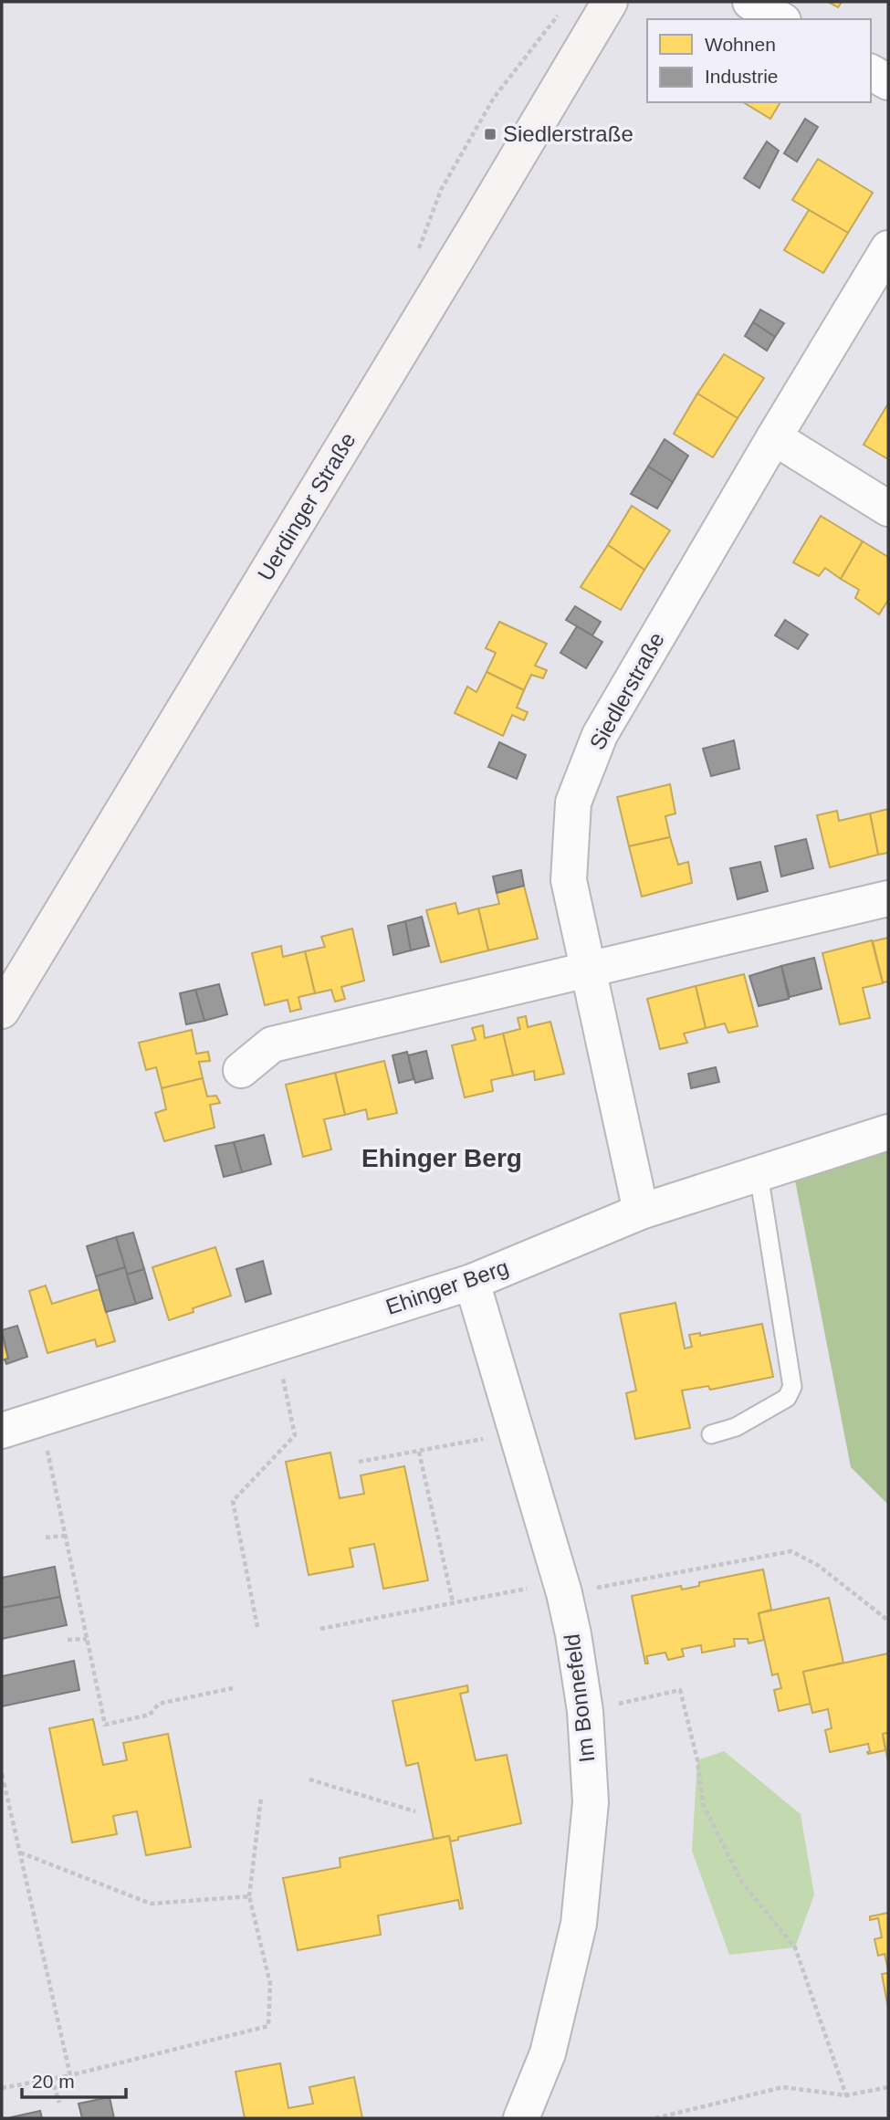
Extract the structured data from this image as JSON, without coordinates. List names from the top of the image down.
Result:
{
  "streets": {
    "main road": ["Uerdinger Straße"],
    "street": ["Siedlerstraße", "Ehinger Berg", "Im Bonnefeld"]
  },
  "crossings": [
    ["Siedlerstraße", "Ehinger Berg"],
    ["Ehinger Berg", "Im Bonnefeld"]
  ],
  "districts": ["Ehinger Berg"],
  "places": {
    "transit": ["Siedlerstraße"]
  },
  "legend": ["Wohnen", "Industrie"],
  "scale_bar": "20 m"
}
